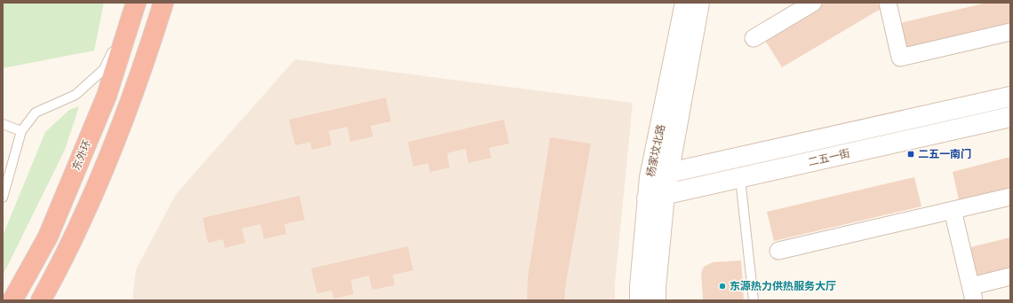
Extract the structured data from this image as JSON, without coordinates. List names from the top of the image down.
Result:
{
  "streets": {
    "highway": ["东外环"],
    "street": ["杨家坟北路", "二五一街"]
  },
  "crossings": [
    ["杨家坟北路", "二五一街"]
  ],
  "places": {
    "transit": ["二五一南门"],
    "other": ["东源热力供热服务大厅"]
  }
}
